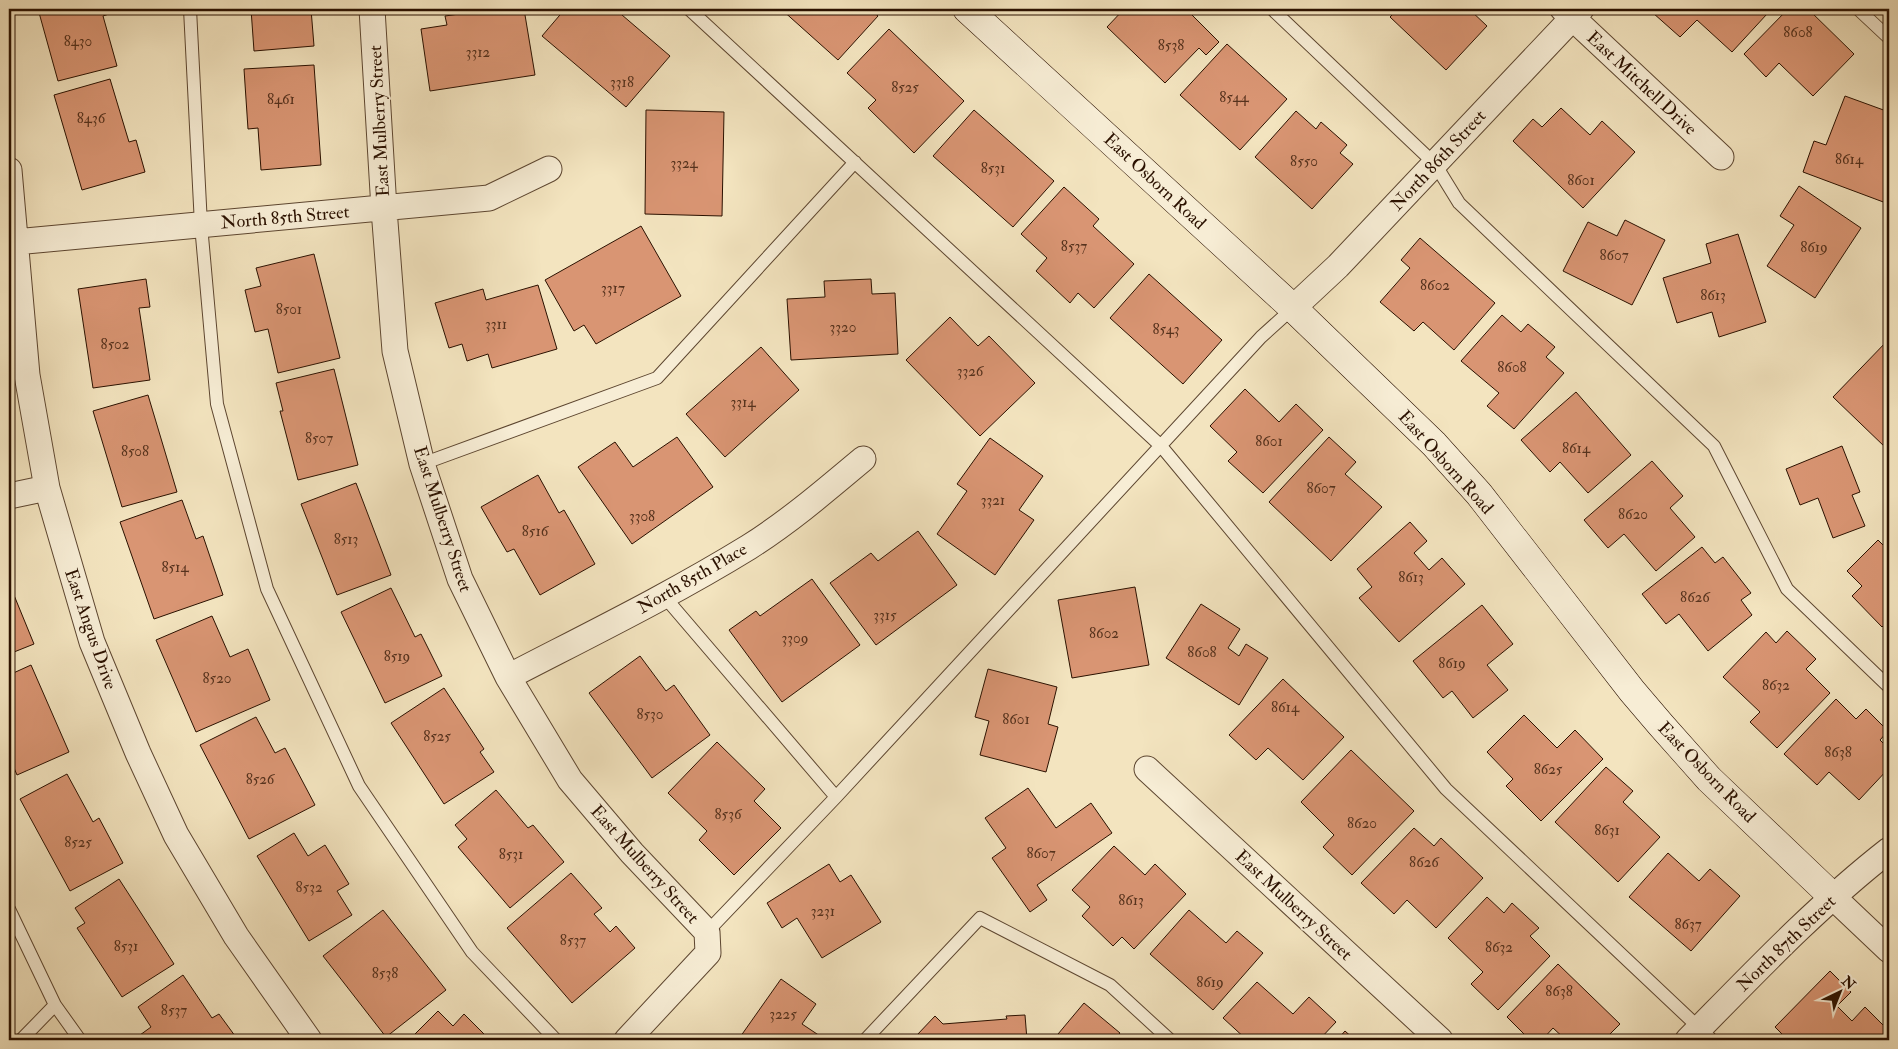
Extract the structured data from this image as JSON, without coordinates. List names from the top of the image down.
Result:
{
  "streets": {
    "street": [
      "East Mitchell Drive",
      "East Mulberry Street",
      "North 86th Street",
      "East Osborn Road",
      "North 85th Street",
      "North 85th Place",
      "East Angus Drive",
      "North 87th Street"
    ]
  },
  "crossings": [
    ["East Mitchell Drive", "North 86th Street"],
    ["East Mulberry Street", "North 85th Street"],
    ["East Mulberry Street", "North 85th Place"],
    ["North 86th Street", "East Osborn Road"],
    ["East Osborn Road", "North 87th Street"],
    ["North 85th Street", "East Angus Drive"]
  ],
  "house_numbers": [
    "8608",
    "8430",
    "8538",
    "3312",
    "3318",
    "8525",
    "8544",
    "8461",
    "8436",
    "8614",
    "8550",
    "3324",
    "8531",
    "8601",
    "8537",
    "8619",
    "8607",
    "8602",
    "3317",
    "8613",
    "8501",
    "3311",
    "3320",
    "8543",
    "8502",
    "8608",
    "3326",
    "3314",
    "8507",
    "8601",
    "8614",
    "8508",
    "8607",
    "3321",
    "8620",
    "3308",
    "8516",
    "8513",
    "8514",
    "8613",
    "8626",
    "3315",
    "8602",
    "3309",
    "8608",
    "8519",
    "8619",
    "8520",
    "8632",
    "8614",
    "8530",
    "8601",
    "8525",
    "8638",
    "8625",
    "8526",
    "8536",
    "8620",
    "8631",
    "8525",
    "8607",
    "8531",
    "8626",
    "8532",
    "8613",
    "3231",
    "8637",
    "8537",
    "8531",
    "8632",
    "8538",
    "8619",
    "8638",
    "8537",
    "3225"
  ],
  "north": "top right"
}
